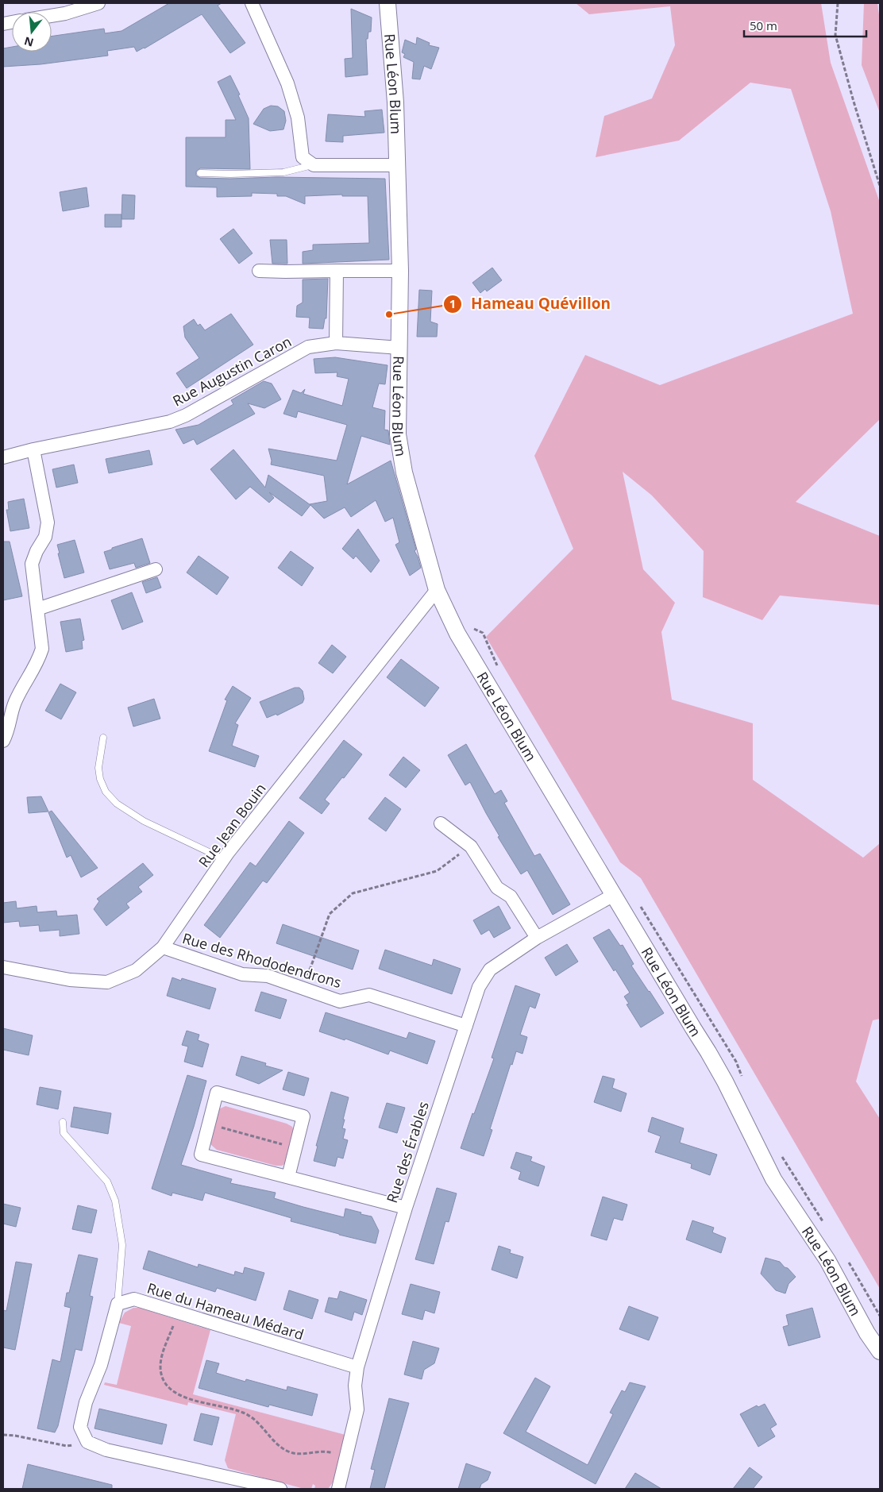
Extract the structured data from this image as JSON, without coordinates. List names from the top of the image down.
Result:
{
  "streets": {
    "street": [
      "Rue Léon Blum",
      "Rue Augustin Caron",
      "Rue Jean Bouin",
      "Rue des Rhododendrons",
      "Rue des Érables",
      "Rue du Hameau Médard"
    ]
  },
  "crossings": [
    ["Rue Léon Blum", "Rue Augustin Caron"],
    ["Rue Léon Blum", "Rue Jean Bouin"],
    ["Rue Léon Blum", "Rue des Érables"],
    ["Rue Jean Bouin", "Rue des Rhododendrons"],
    ["Rue des Rhododendrons", "Rue des Érables"],
    ["Rue des Érables", "Rue du Hameau Médard"]
  ],
  "places": ["Hameau Quévillon"],
  "scale_bar": "50 m",
  "north": "bottom"
}
